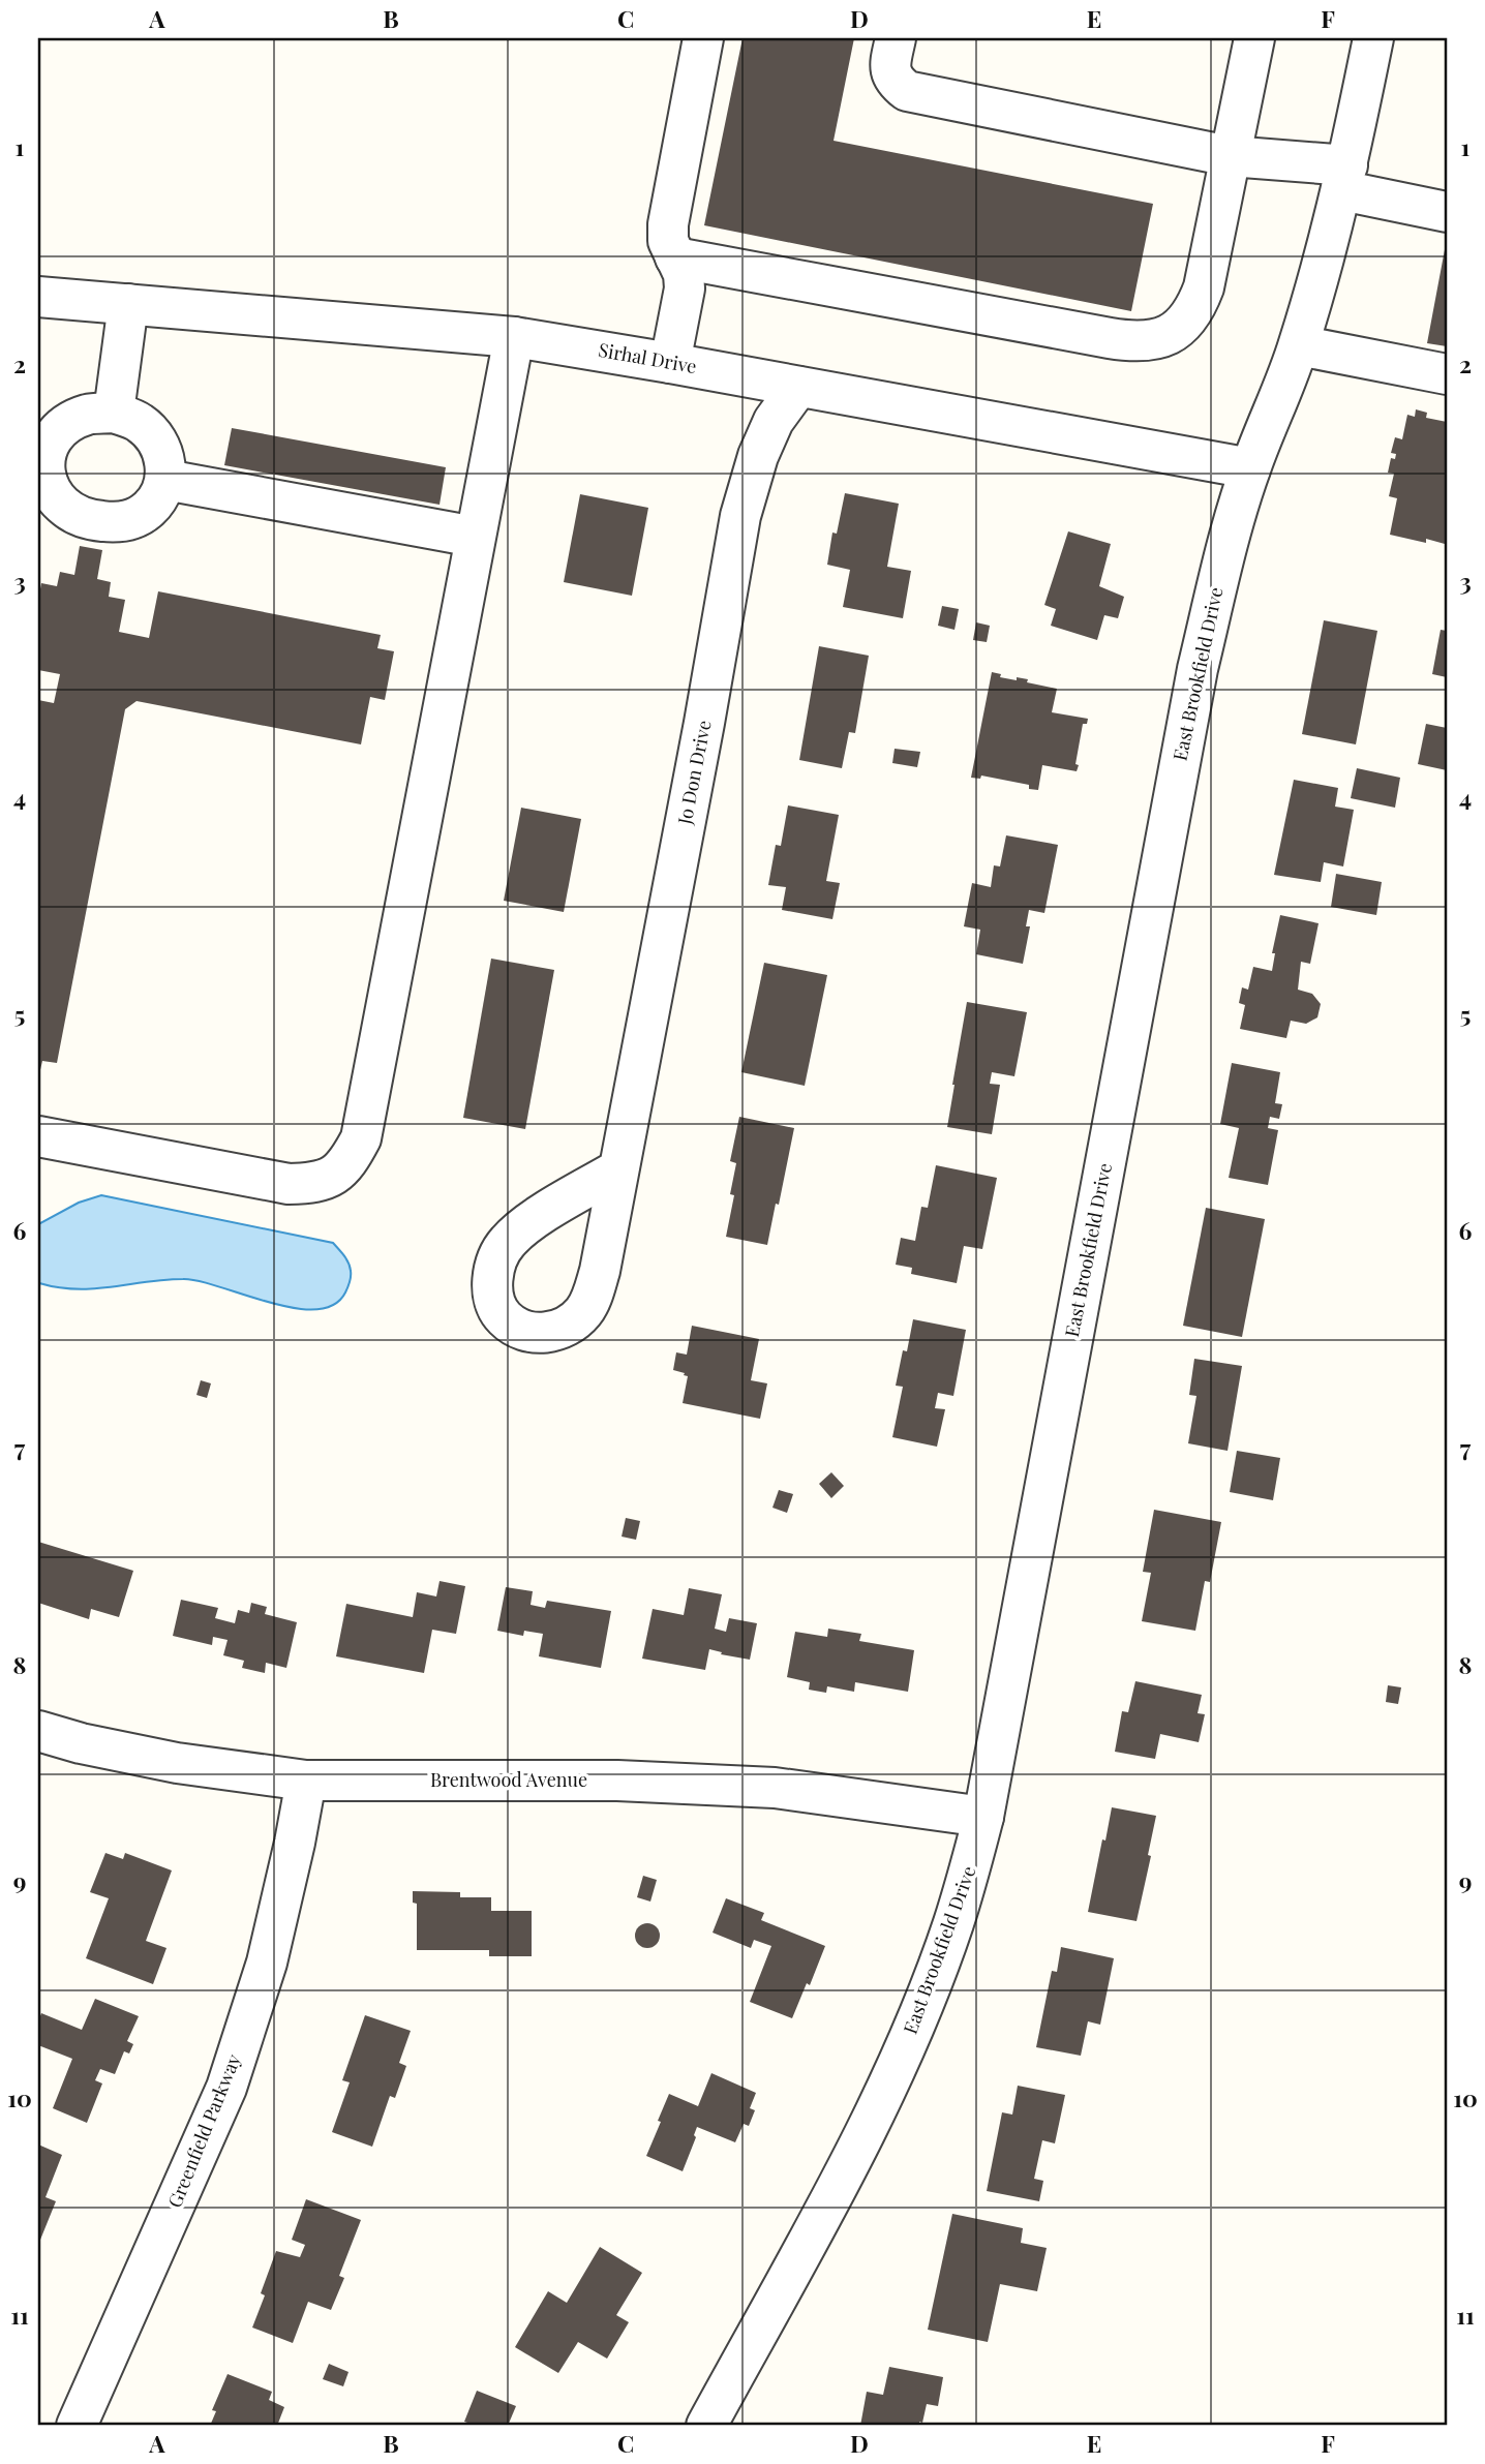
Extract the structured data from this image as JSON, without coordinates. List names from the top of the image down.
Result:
{
  "streets": {
    "street": [
      "Sirhal Drive",
      "East Brookfield Drive",
      "Jo Don Drive",
      "Brentwood Avenue",
      "Greenfield Parkway"
    ]
  },
  "crossings": [
    ["Sirhal Drive", "East Brookfield Drive"],
    ["Sirhal Drive", "Jo Don Drive"],
    ["East Brookfield Drive", "Brentwood Avenue"],
    ["Brentwood Avenue", "Greenfield Parkway"]
  ],
  "grid": {
    "columns": [
      "A",
      "B",
      "C",
      "D",
      "E",
      "F"
    ],
    "rows": [
      "1",
      "2",
      "3",
      "4",
      "5",
      "6",
      "7",
      "8",
      "9",
      "10",
      "11"
    ]
  }
}
